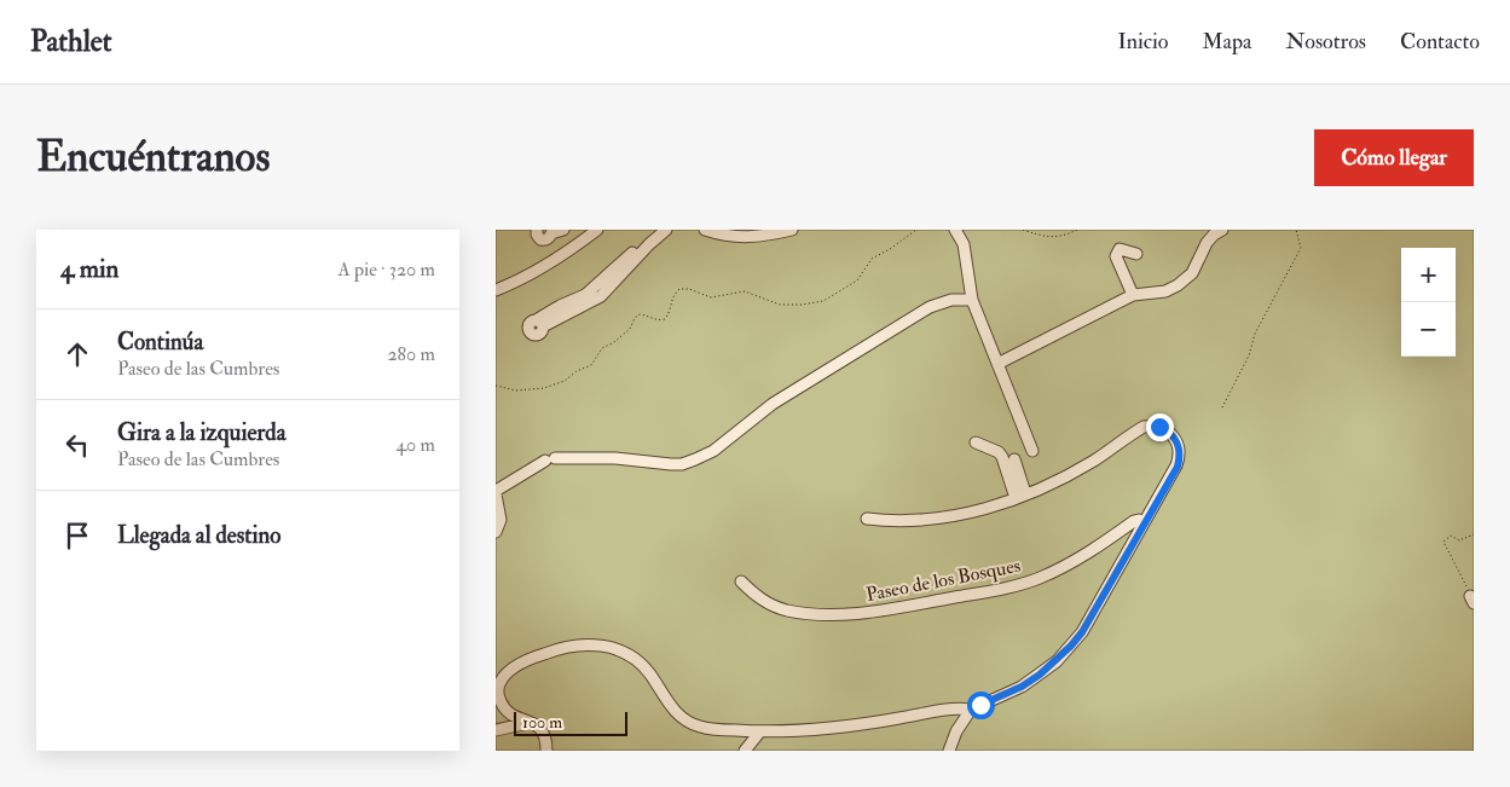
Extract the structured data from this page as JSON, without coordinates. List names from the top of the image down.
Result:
{
  "streets": {
    "street": ["Paseo de los Bosques"]
  },
  "scale_bar": "100 m",
  "page": {
    "header": "Pathlet",
    "nav": [
      "Inicio",
      "Mapa",
      "Nosotros",
      "Contacto"
    ],
    "buttons": "Cómo llegar",
    "title": "Encuéntranos",
    "heading": ["4 min", "A pie · 320 m"],
    "map_buttons": ["+", "−"],
    "list": [
      ["Continúa", "Paseo de las Cumbres", "280 m"],
      ["Gira a la izquierda", "Paseo de las Cumbres", "40 m"],
      "Llegada al destino"
    ],
    "scale": "100 m"
  }
}
